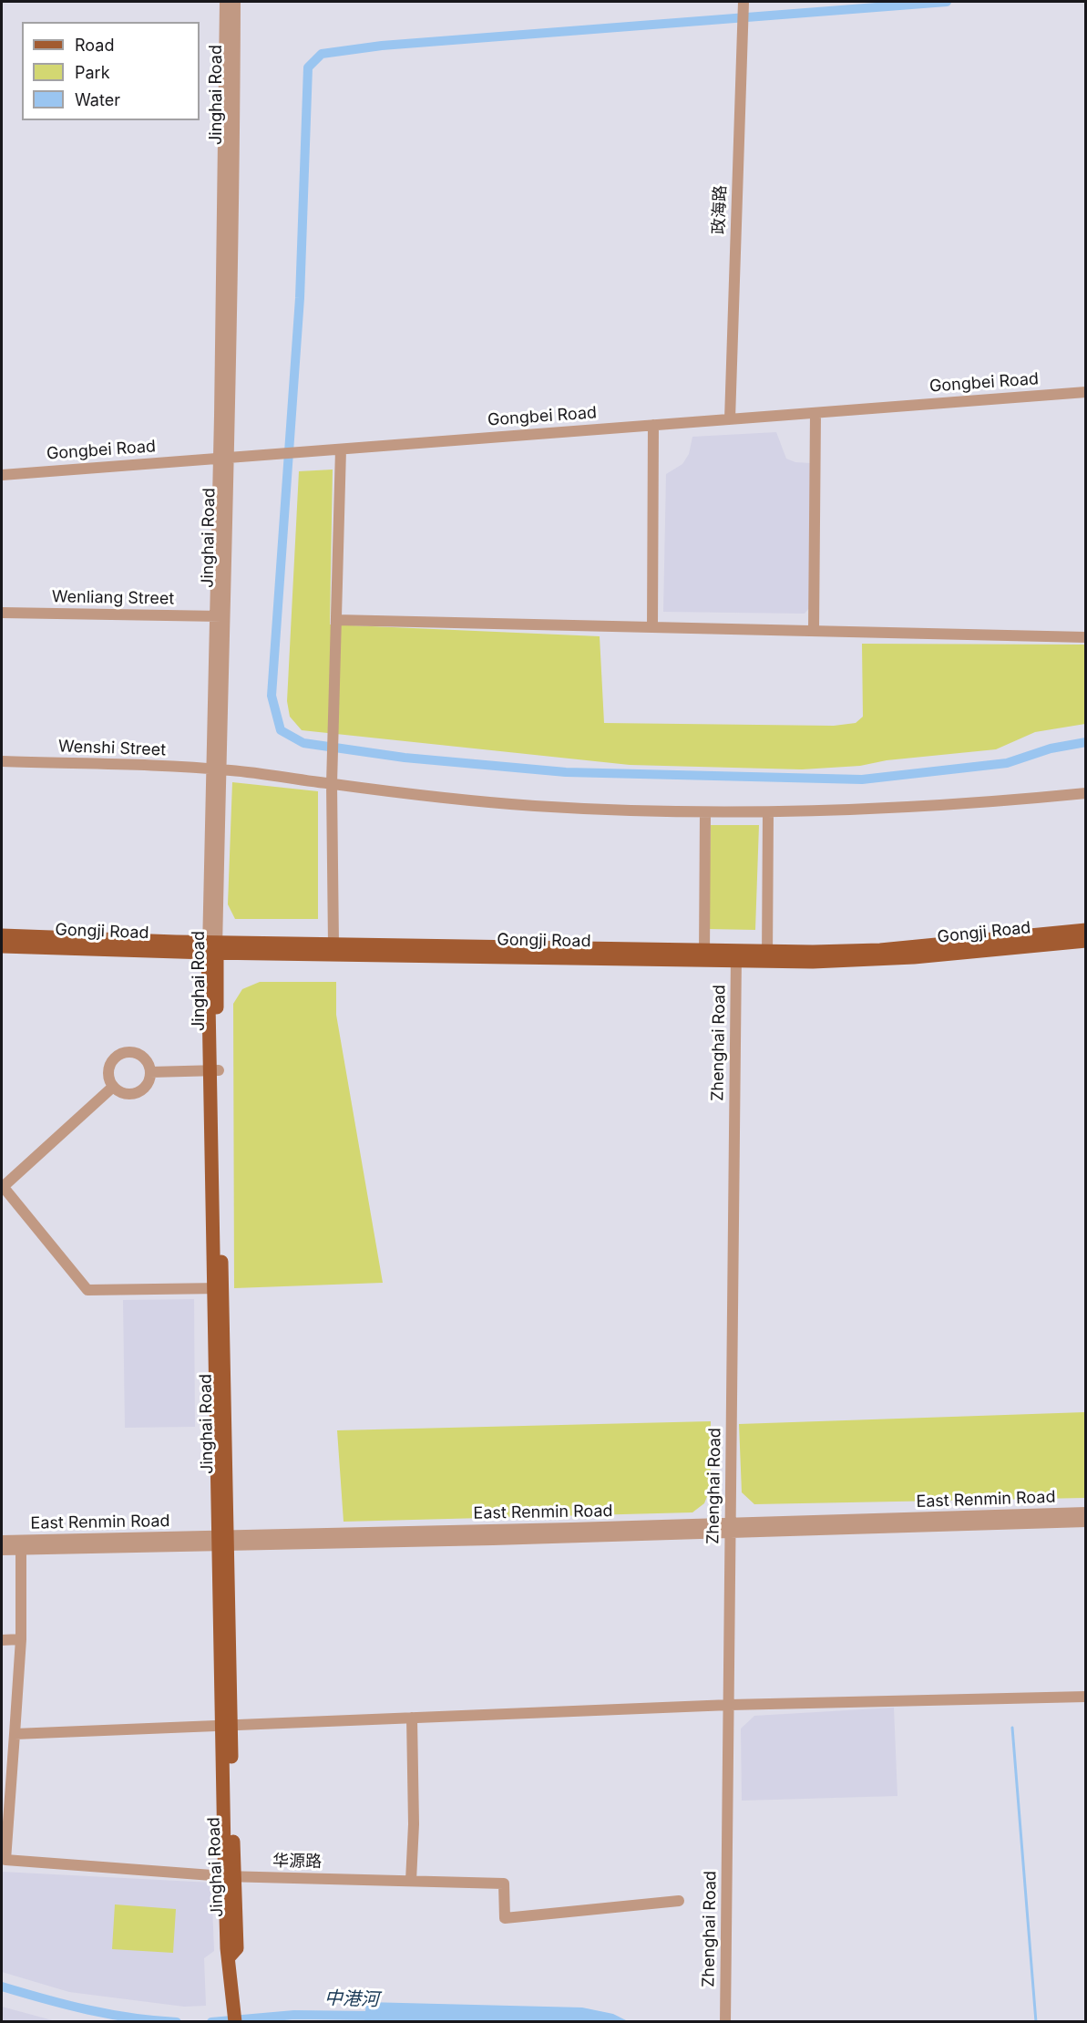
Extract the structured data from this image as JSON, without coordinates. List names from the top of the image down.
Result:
{
  "streets": {
    "main road": ["Jinghai Road", "Gongji Road"],
    "street": [
      "政海路",
      "Gongbei Road",
      "Wenliang Street",
      "Wenshi Street",
      "Zhenghai Road",
      "East Renmin Road",
      "华源路"
    ]
  },
  "crossings": [
    ["Jinghai Road", "Gongbei Road"],
    ["Jinghai Road", "Wenliang Street"],
    ["Jinghai Road", "Wenshi Street"],
    ["Jinghai Road", "Gongji Road"],
    ["Jinghai Road", "East Renmin Road"],
    ["Jinghai Road", "华源路"],
    ["政海路", "Gongbei Road"],
    ["Gongji Road", "Zhenghai Road"],
    ["Zhenghai Road", "East Renmin Road"]
  ],
  "water": ["中港河"],
  "legend": ["Road", "Park", "Water"]
}
